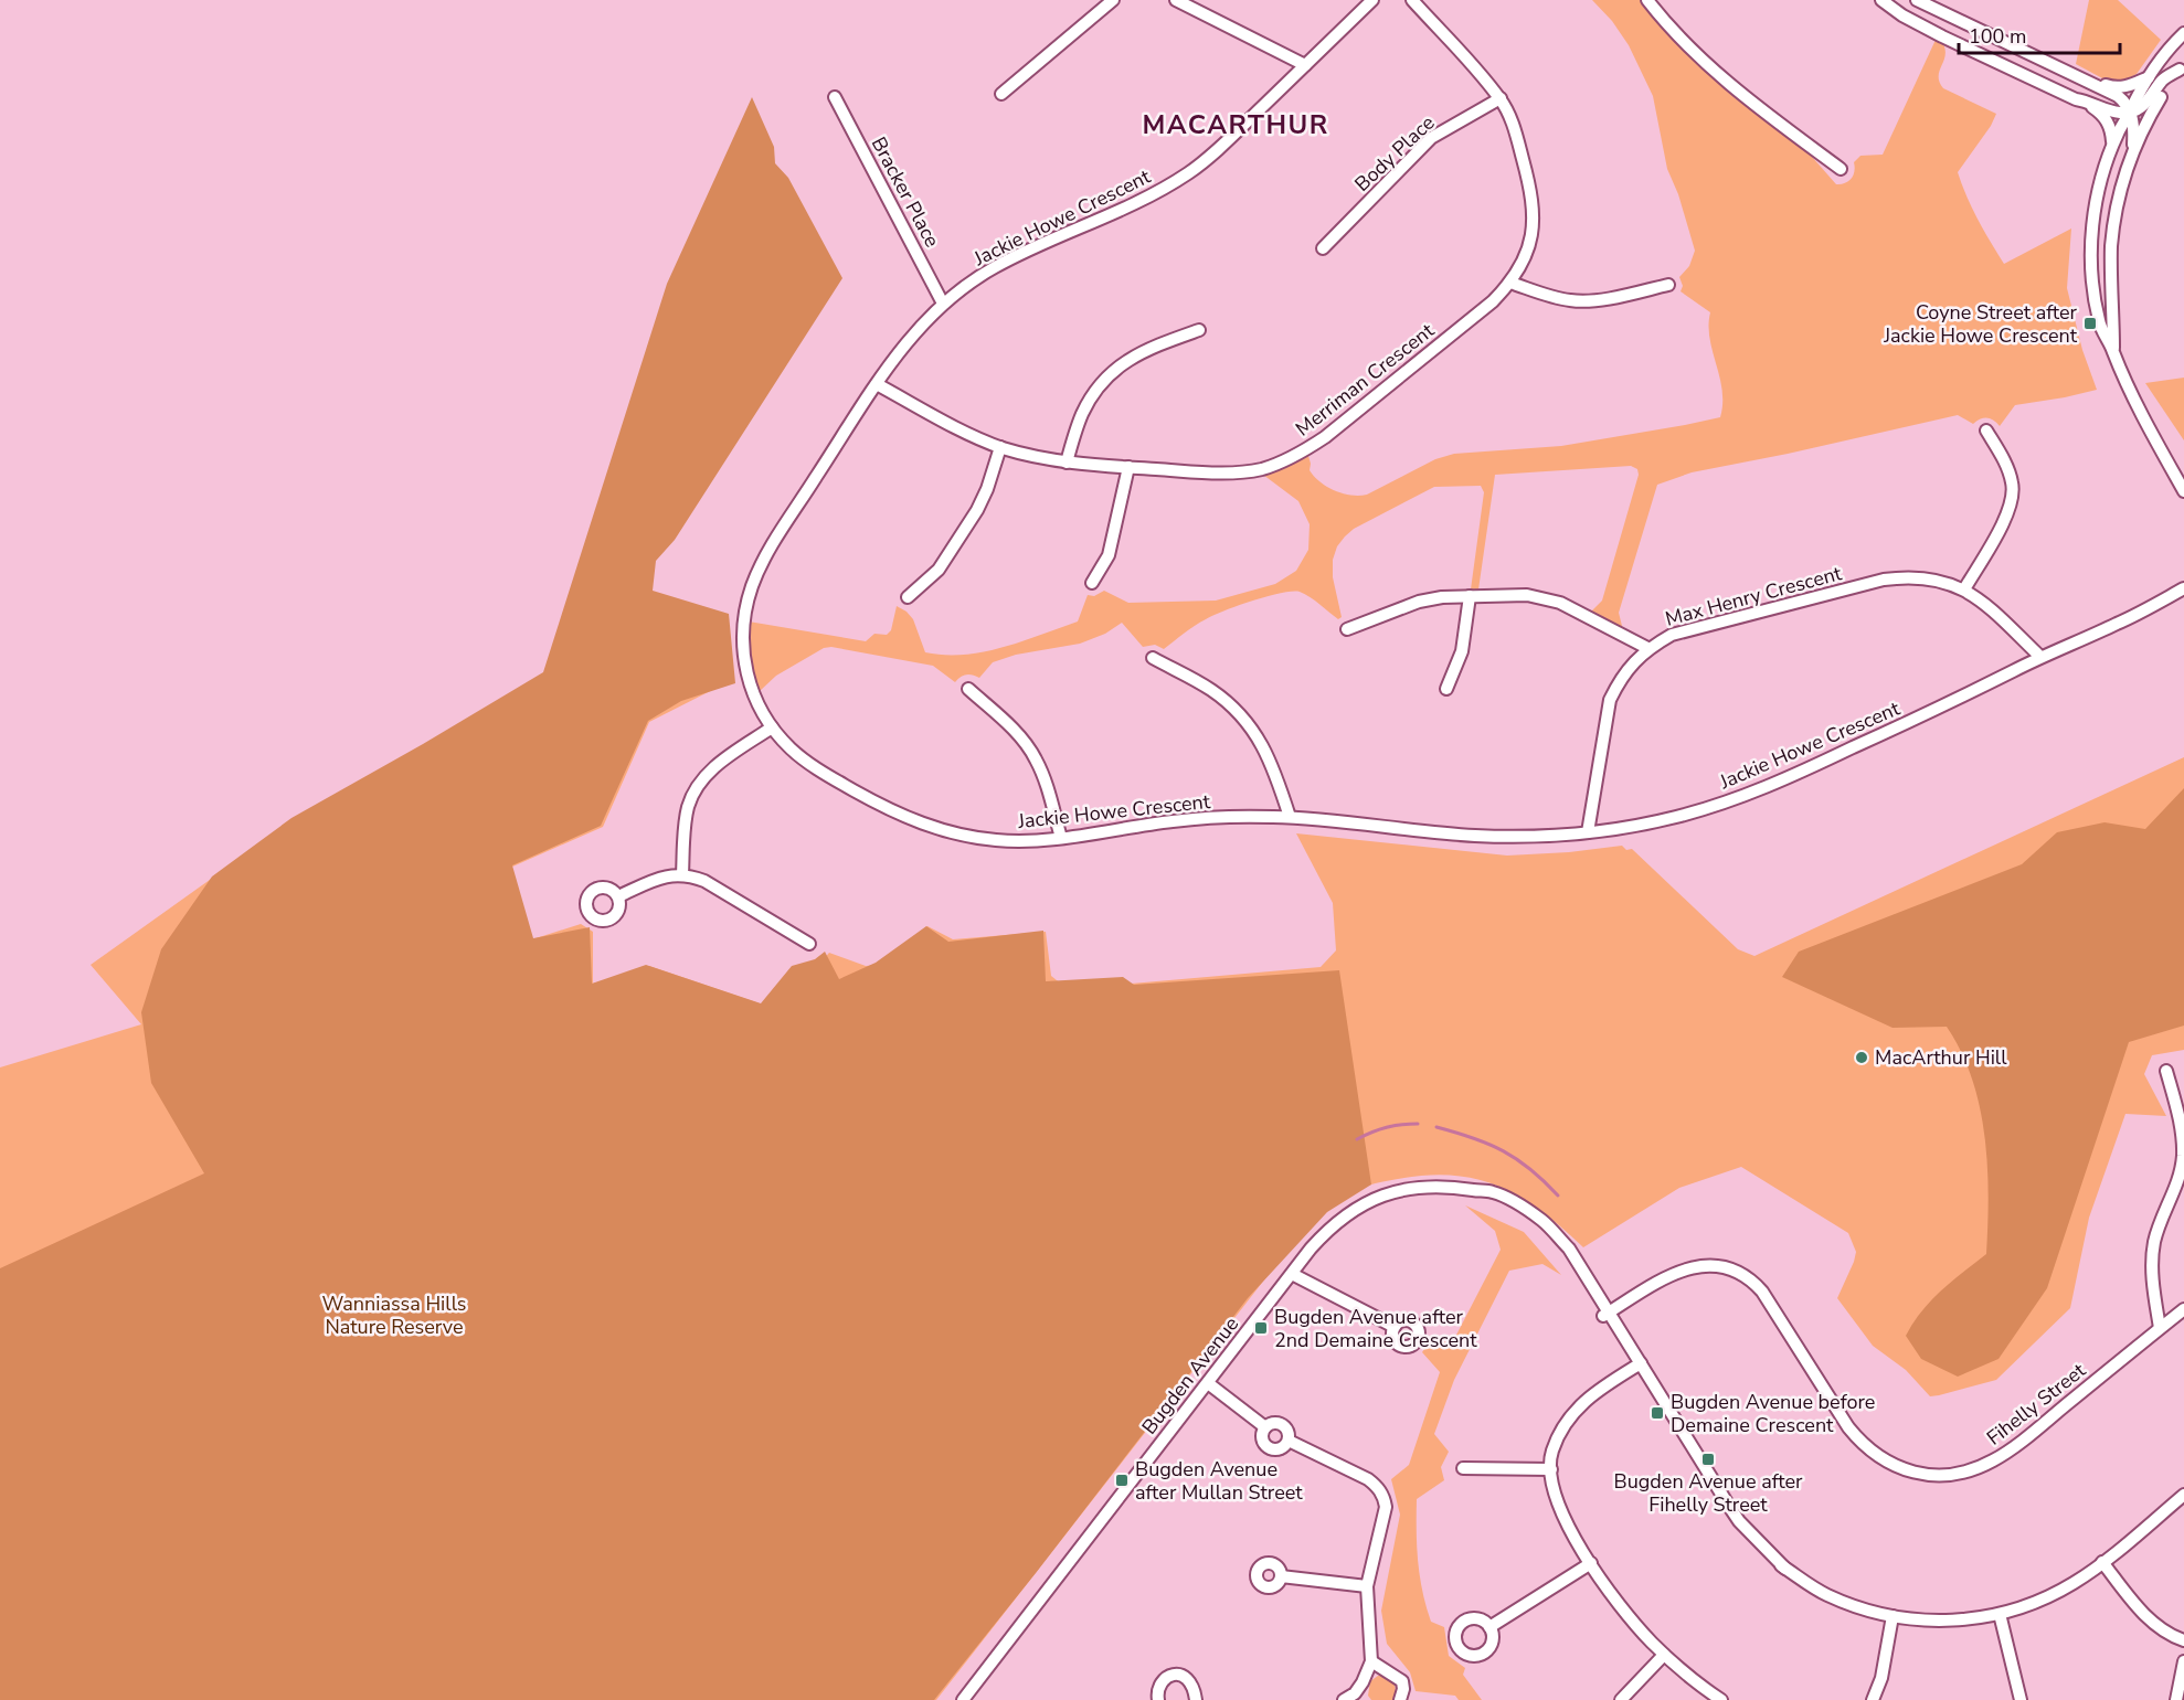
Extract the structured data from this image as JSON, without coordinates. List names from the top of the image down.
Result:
{
  "streets": {
    "street": [
      "Body Place",
      "Bracker Place",
      "Jackie Howe Crescent",
      "Merriman Crescent",
      "Max Henry Crescent",
      "Bugden Avenue",
      "Fihelly Street"
    ]
  },
  "crossings": [
    ["Body Place", "Merriman Crescent"],
    ["Bracker Place", "Jackie Howe Crescent"],
    ["Jackie Howe Crescent", "Merriman Crescent"],
    ["Jackie Howe Crescent", "Max Henry Crescent"],
    ["Bugden Avenue", "Fihelly Street"]
  ],
  "districts": ["MACARTHUR"],
  "parks": ["Wanniassa Hills Nature Reserve"],
  "places": {
    "transit": [
      "Coyne Street after Jackie Howe Crescent",
      "Bugden Avenue after 2nd Demaine Crescent",
      "Bugden Avenue before Demaine Crescent",
      "Bugden Avenue after Fihelly Street",
      "Bugden Avenue after Mullan Street"
    ],
    "other": ["MacArthur Hill"]
  },
  "scale_bar": "100 m"
}
